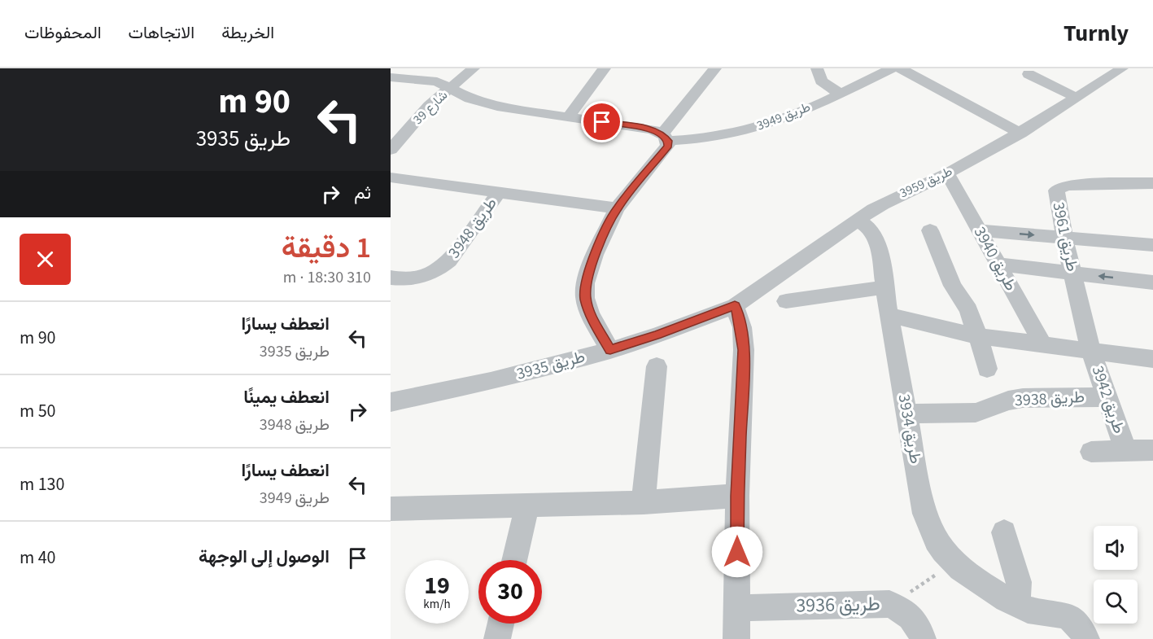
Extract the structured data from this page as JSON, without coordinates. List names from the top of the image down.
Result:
{
  "streets": {
    "street": [
      "شارع 39",
      "طريق 3949",
      "طريق 3959",
      "طريق 3948",
      "طريق 3961",
      "طريق 3940",
      "طريق 3935",
      "طريق 3938",
      "طريق 3942",
      "طريق 3934",
      "طريق 3936"
    ]
  },
  "crossings": [
    ["شارع 39", "طريق 3949"],
    ["طريق 3959", "طريق 3940"],
    ["طريق 3959", "طريق 3935"],
    ["طريق 3959", "طريق 3934"],
    ["طريق 3961", "طريق 3942"],
    ["طريق 3938", "طريق 3942"],
    ["طريق 3938", "طريق 3934"]
  ],
  "page": {
    "header": "Turnly",
    "nav": ["الخريطة", "الاتجاهات", "المحفوظات"],
    "turn": ["90 m", "طريق 3935"],
    "then": "ثم",
    "heading": ["1 دقيقة", "310 m · 18:30"],
    "list": [
      {
        "name": "انعطف يسارًا",
        "note": "طريق 3935",
        "value": "90 m"
      },
      {
        "name": "انعطف يمينًا",
        "note": "طريق 3948",
        "value": "50 m"
      },
      {
        "name": "انعطف يسارًا",
        "note": "طريق 3949",
        "value": "130 m"
      },
      {
        "name": "الوصول إلى الوجهة",
        "value": "40 m"
      }
    ],
    "speed": "19 km/h",
    "limit": "30"
  }
}
